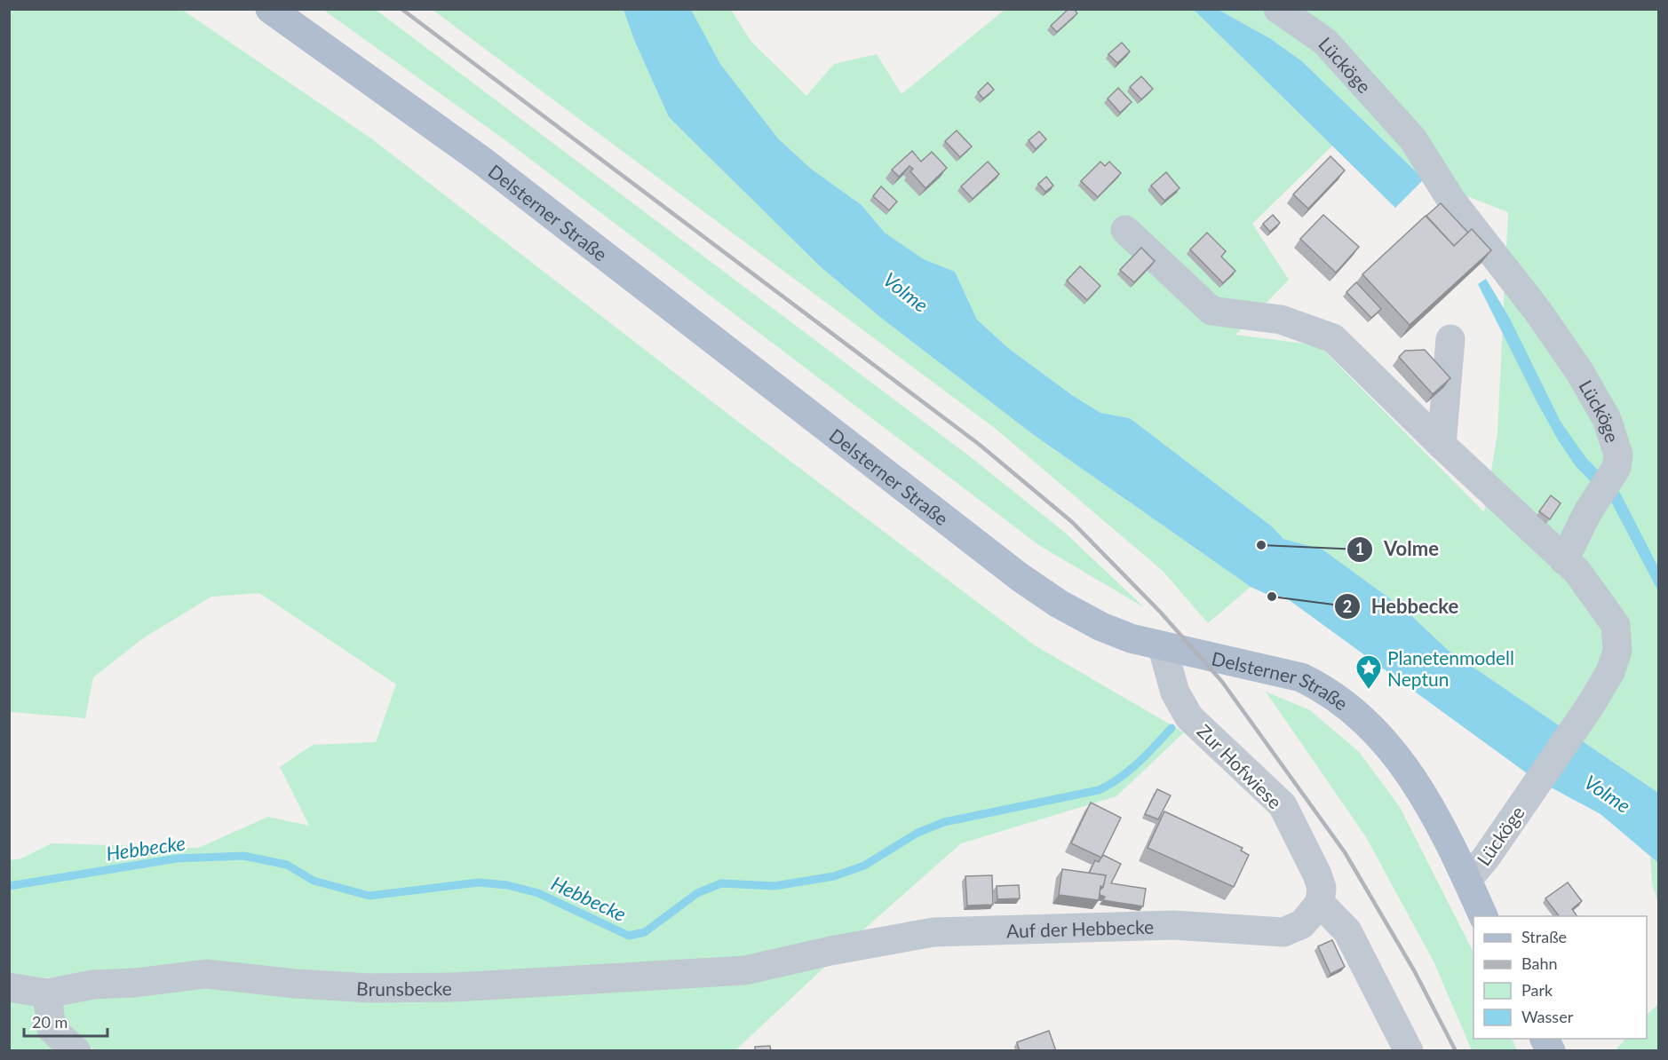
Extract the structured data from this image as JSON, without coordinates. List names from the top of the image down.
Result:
{
  "streets": {
    "main road": ["Delsterner Straße"],
    "street": [
      "Lücköge",
      "Zur Hofwiese",
      "Auf der Hebbecke",
      "Brunsbecke"
    ]
  },
  "crossings": [
    ["Lücköge", "Delsterner Straße"],
    ["Delsterner Straße", "Zur Hofwiese"],
    ["Zur Hofwiese", "Auf der Hebbecke"],
    ["Auf der Hebbecke", "Brunsbecke"]
  ],
  "water": ["Volme", "Hebbecke"],
  "places": {
    "other": ["Volme", "Hebbecke"],
    "place": ["Planetenmodell Neptun"]
  },
  "legend": [
    "Straße",
    "Bahn",
    "Park",
    "Wasser"
  ],
  "scale_bar": "20 m"
}
